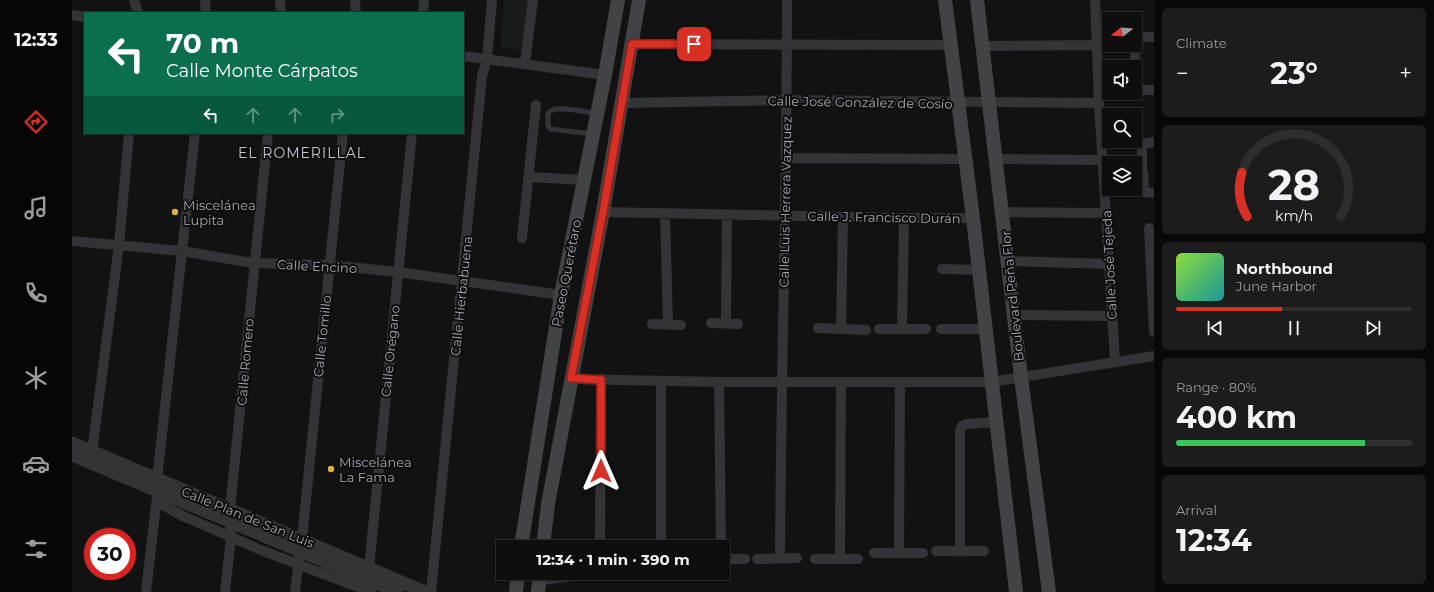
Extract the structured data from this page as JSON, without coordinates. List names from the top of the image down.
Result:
{
  "streets": {
    "main road": ["Paseo Querétaro", "Boulevard Peña Flor"],
    "street": [
      "Calle José González de Cosío",
      "Calle Luis Herrera Vazquez",
      "Calle J. Francisco Durán",
      "Calle José Tejeda",
      "Calle Encino",
      "Calle Hierbabuena",
      "Calle Tomillo",
      "Calle Orégano",
      "Calle Romero",
      "Calle Plan de San Luis"
    ]
  },
  "crossings": [
    ["Calle José González de Cosío", "Calle Luis Herrera Vazquez"],
    ["Calle José González de Cosío", "Calle José Tejeda"],
    ["Calle José González de Cosío", "Paseo Querétaro"],
    ["Calle José González de Cosío", "Boulevard Peña Flor"],
    ["Calle Luis Herrera Vazquez", "Calle J. Francisco Durán"],
    ["Calle J. Francisco Durán", "Paseo Querétaro"],
    ["Calle Encino", "Paseo Querétaro"],
    ["Calle Encino", "Calle Hierbabuena"],
    ["Calle Encino", "Calle Tomillo"],
    ["Calle Encino", "Calle Orégano"],
    ["Calle Encino", "Calle Romero"],
    ["Calle Tomillo", "Calle Plan de San Luis"],
    ["Calle Orégano", "Calle Plan de San Luis"],
    ["Calle Romero", "Calle Plan de San Luis"]
  ],
  "districts": ["EL ROMERILLAL"],
  "places": ["Miscelánea Lupita", "Miscelánea La Fama"],
  "north": "left",
  "page": {
    "tabs": "12:33",
    "tile": [
      "Climate",
      ["Range · 80%", "400 km"],
      ["Arrival", "12:34"]
    ],
    "turn": ["70 m", "Calle Monte Cárpatos"],
    "heat": ["−", "23°", "+"],
    "song": ["Northbound", "June Harbor"],
    "limit": "30",
    "trip": "12:34 · 1 min · 390 m",
    "gauge": ["28", "km/h"]
  }
}
